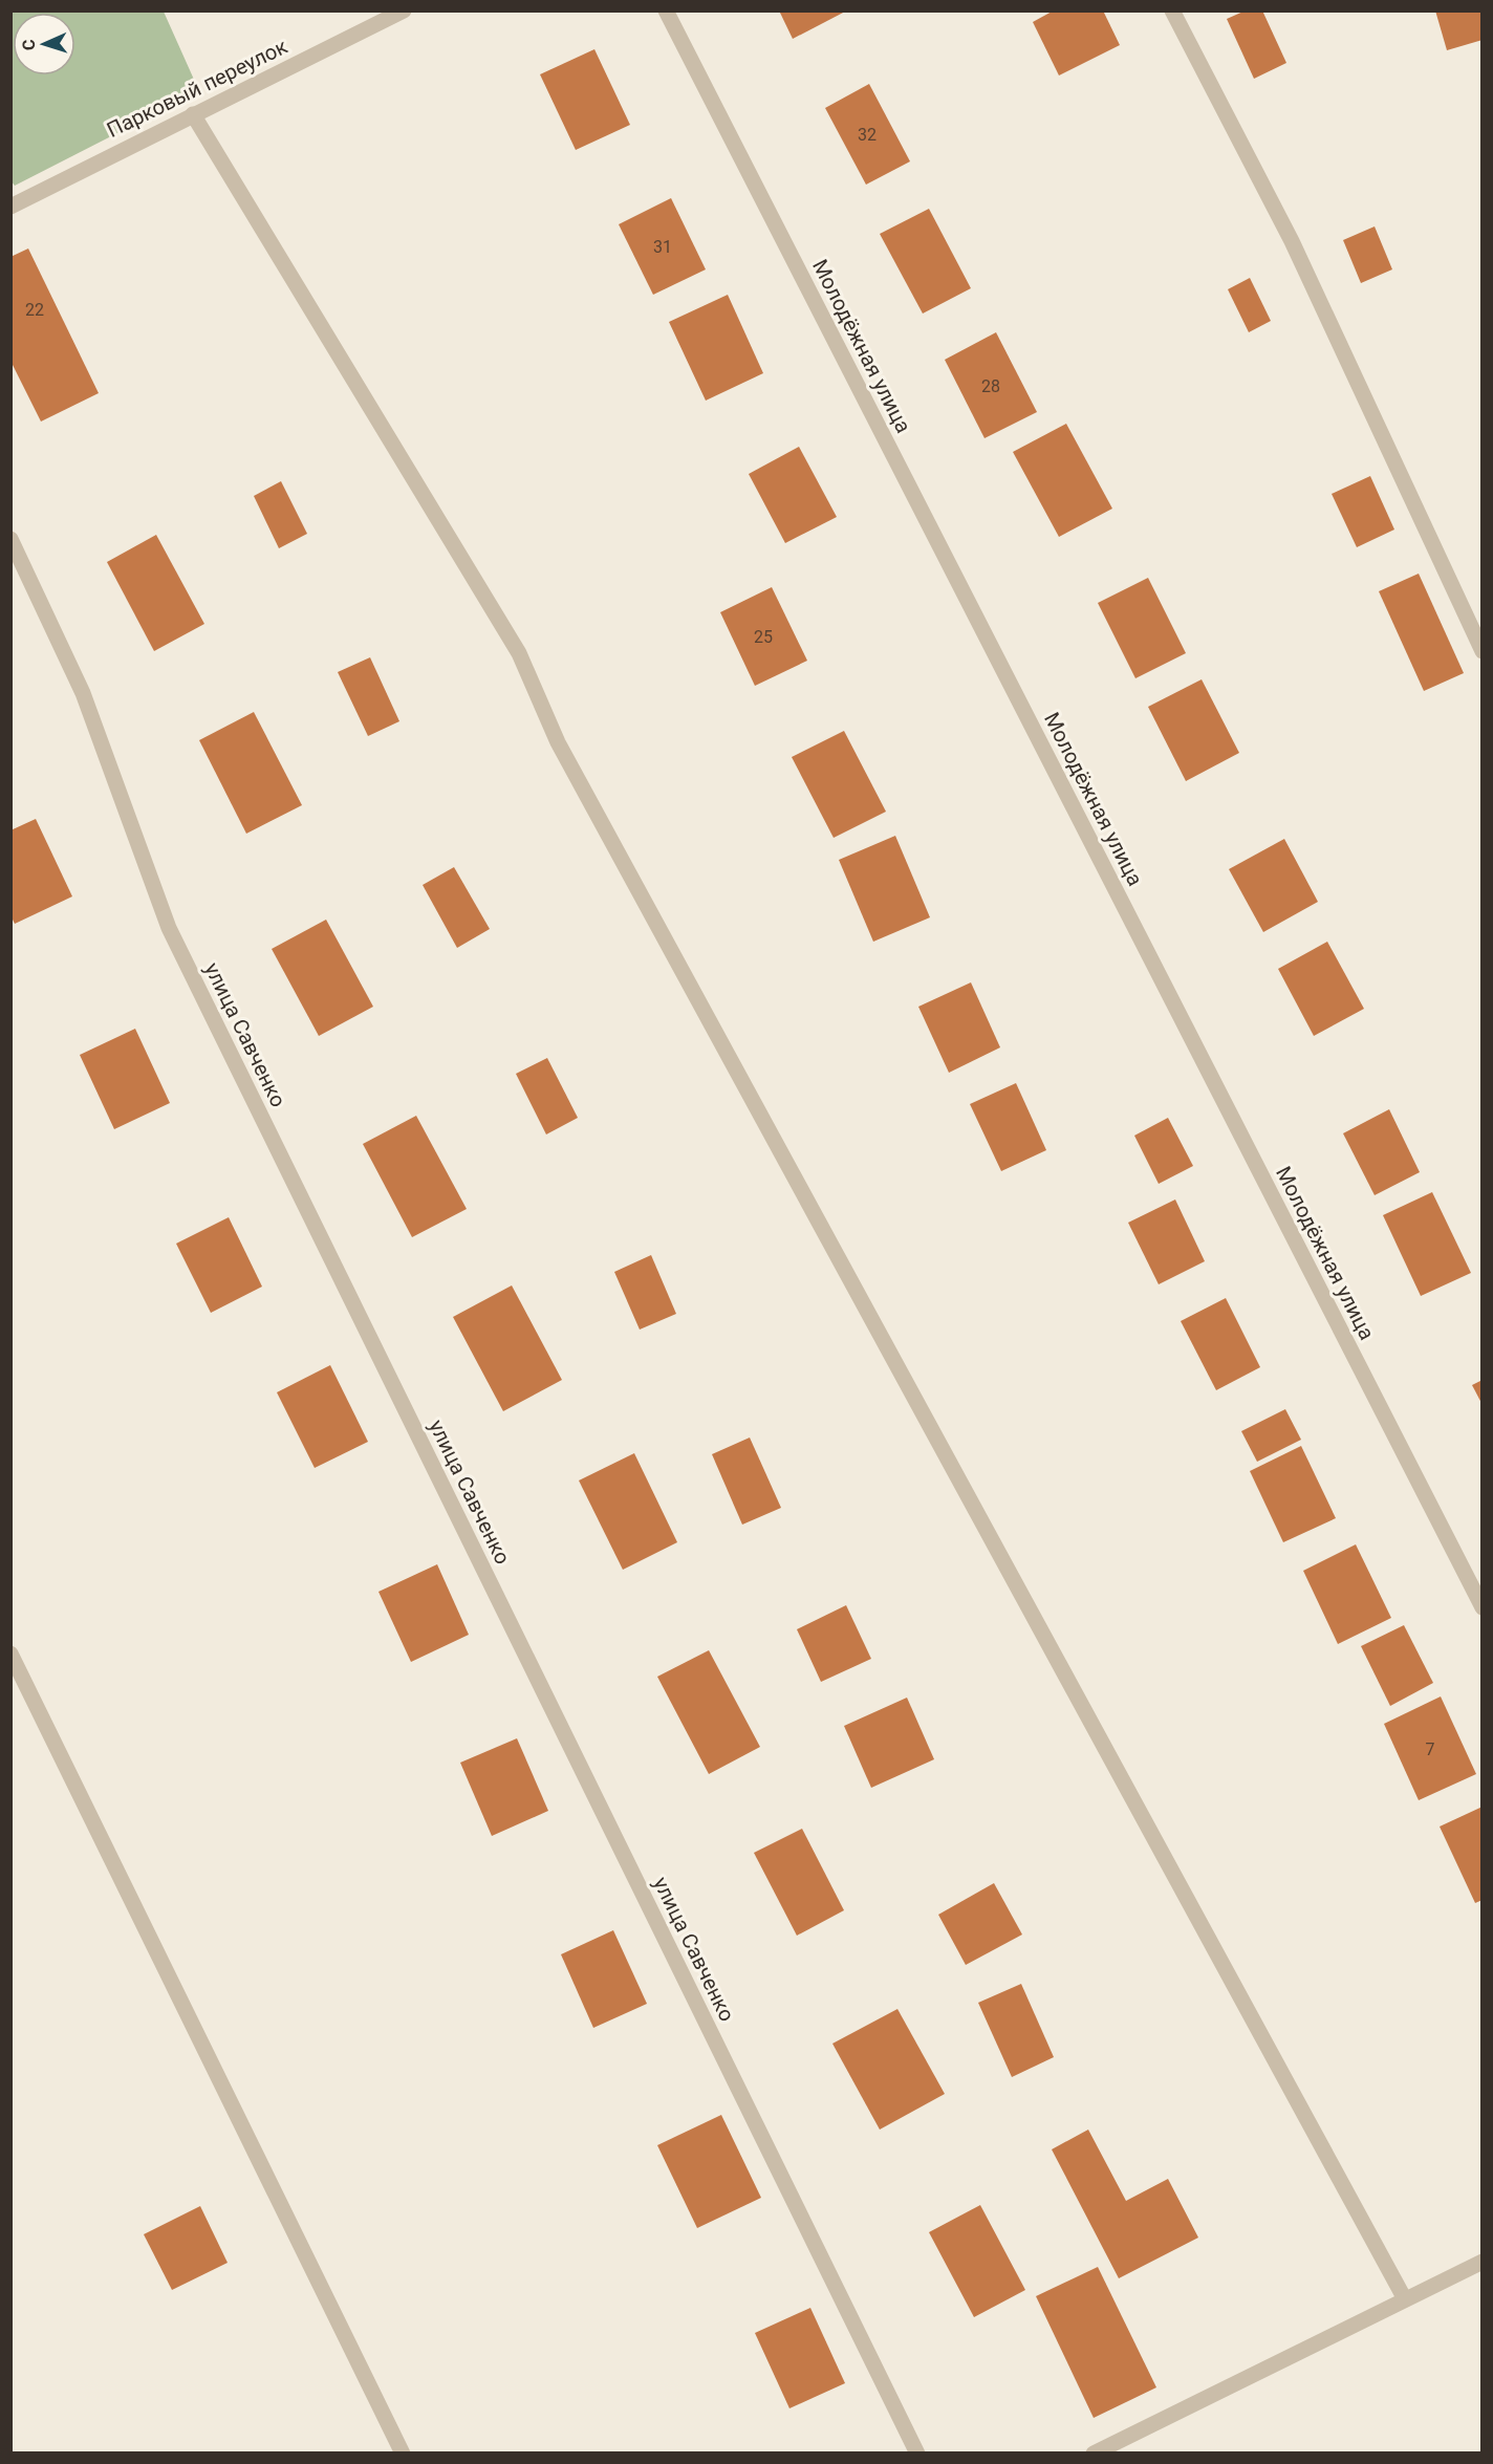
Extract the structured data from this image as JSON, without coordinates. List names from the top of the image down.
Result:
{
  "streets": {
    "street": ["Парковый переулок", "Молодёжная улица", "улица Савченко"]
  },
  "house_numbers": [
    "32",
    "31",
    "22",
    "28",
    "25",
    "7"
  ],
  "north": "left"
}
